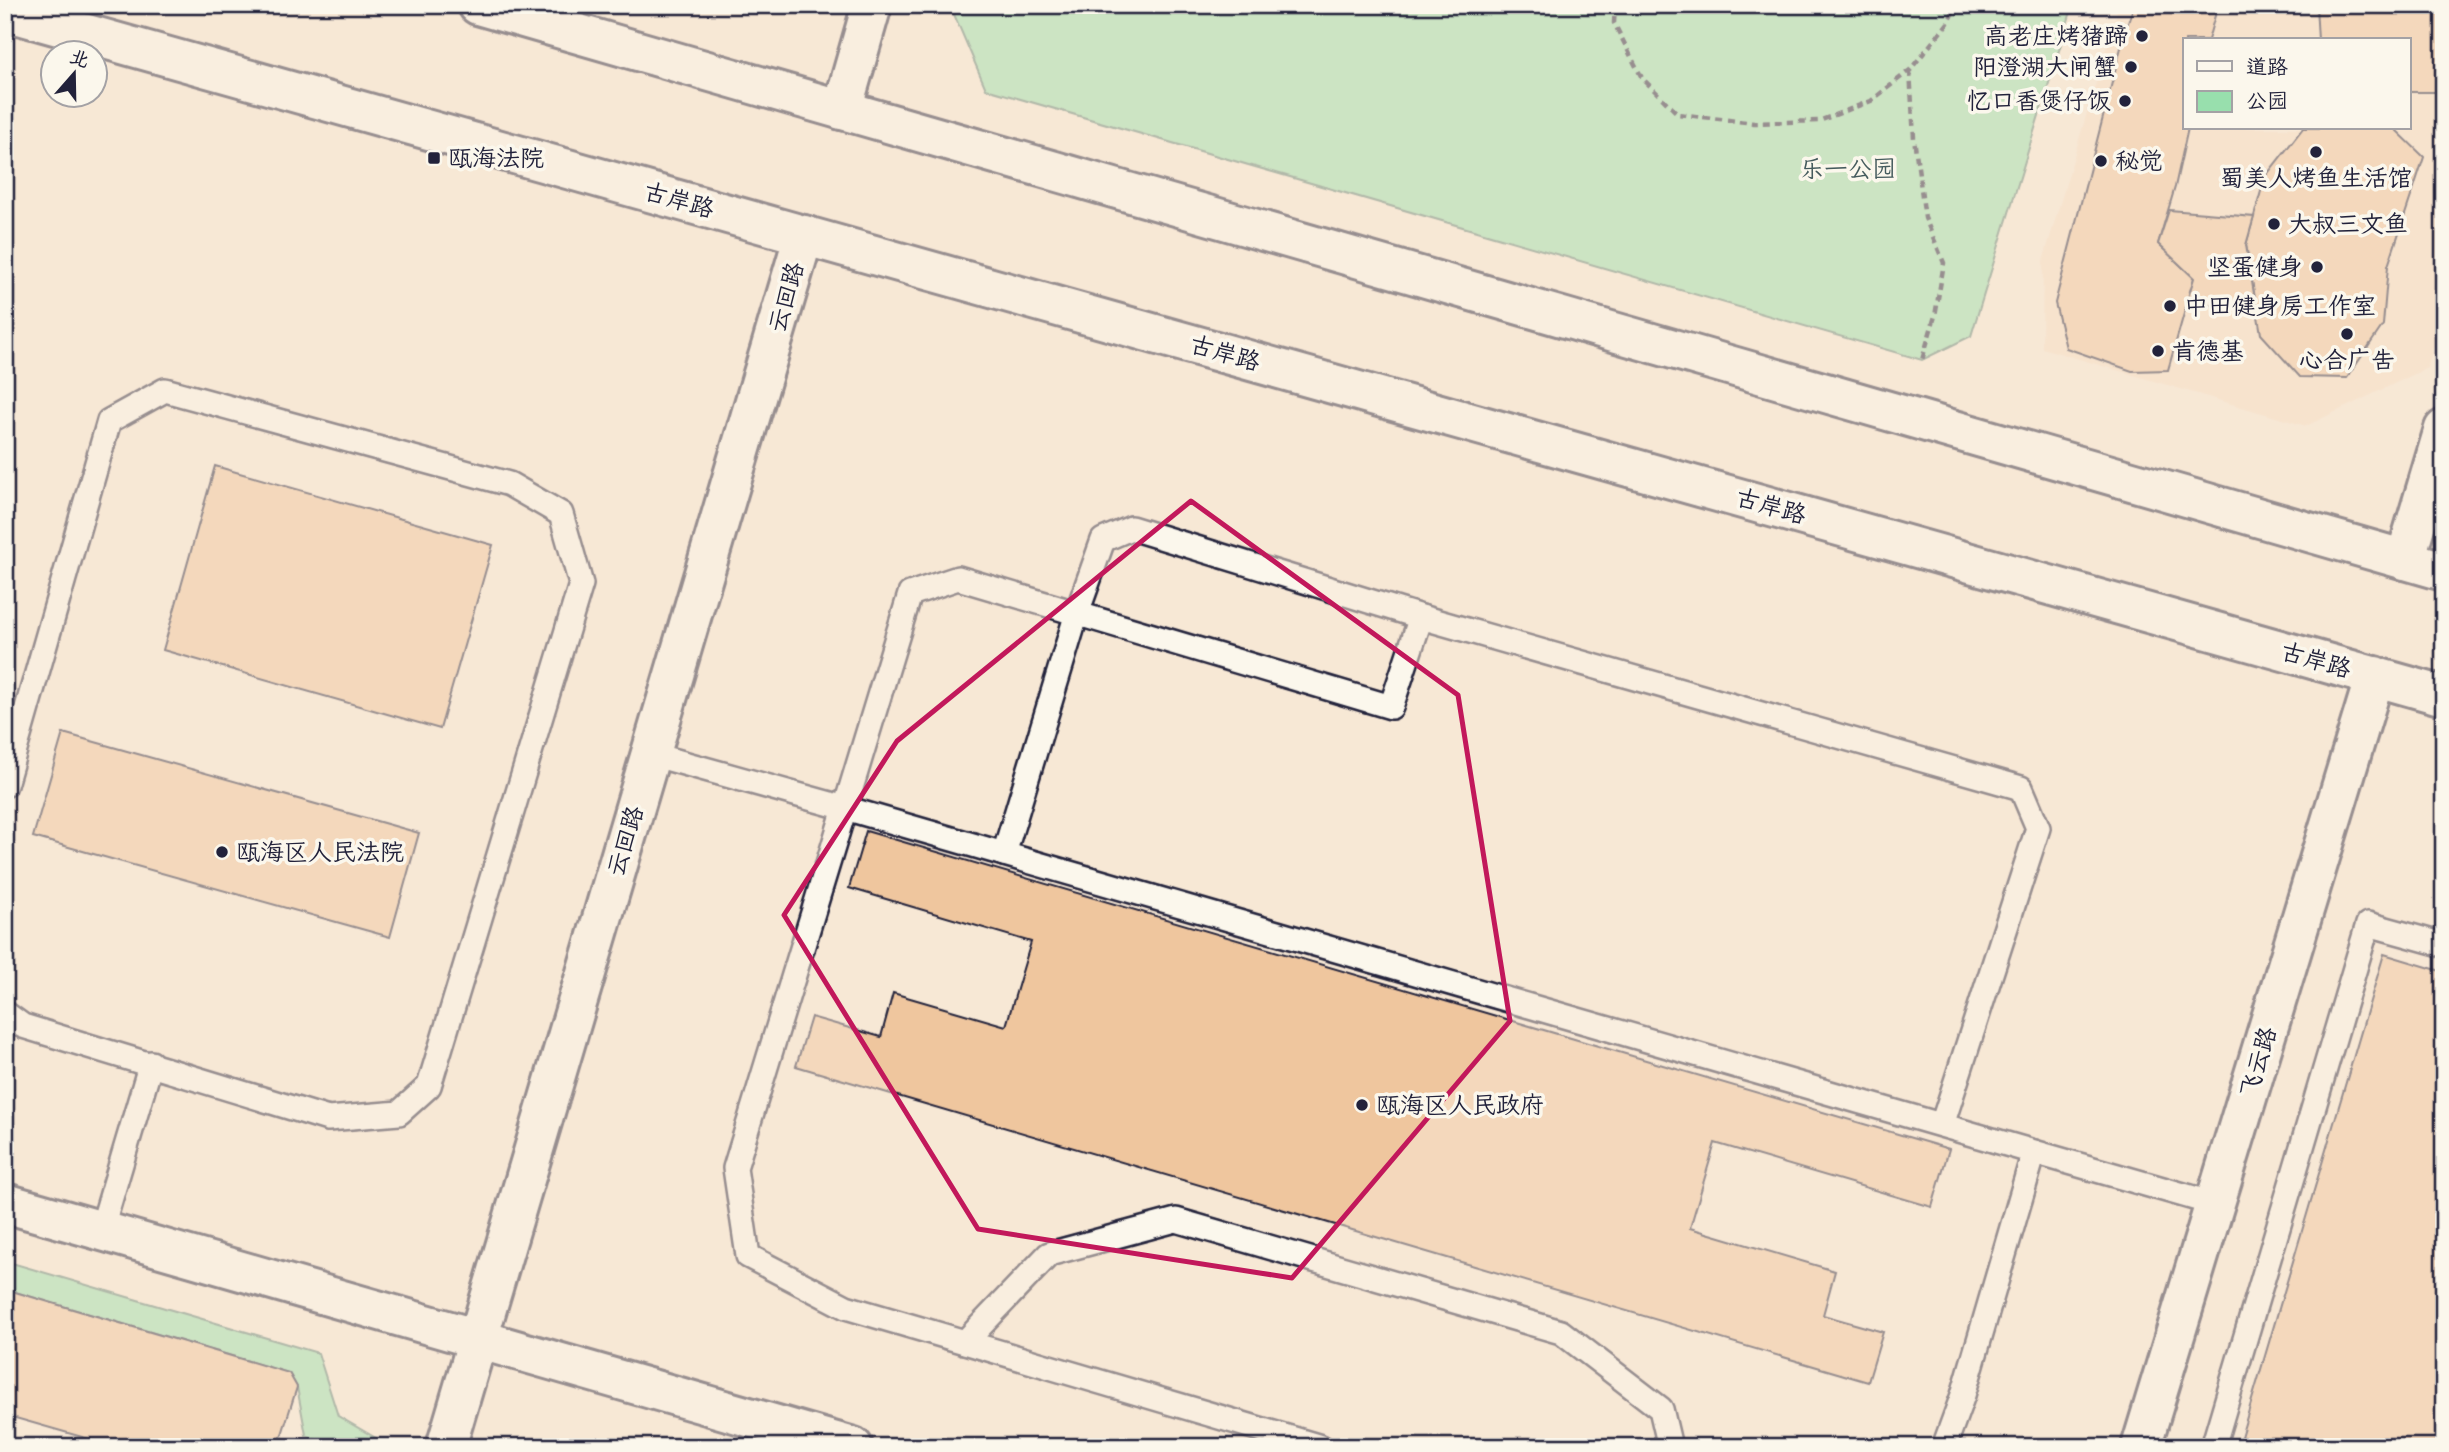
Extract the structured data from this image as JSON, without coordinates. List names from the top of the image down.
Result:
{
  "streets": {
    "street": ["古岸路", "云回路", "飞云路"]
  },
  "crossings": [
    ["古岸路", "云回路"],
    ["古岸路", "飞云路"]
  ],
  "parks": ["乐一公园"],
  "places": {
    "other": [
      "高老庄烤猪蹄",
      "阳澄湖大闸蟹",
      "忆口香煲仔饭",
      "蜀美人烤鱼生活馆",
      "秘觉",
      "大叔三文鱼",
      "坚蛋健身",
      "中田健身房工作室",
      "心合广告",
      "肯德基",
      "瓯海区人民法院",
      "瓯海区人民政府"
    ],
    "transit": ["瓯海法院"]
  },
  "legend": ["道路", "公园"],
  "north": "top"
}
